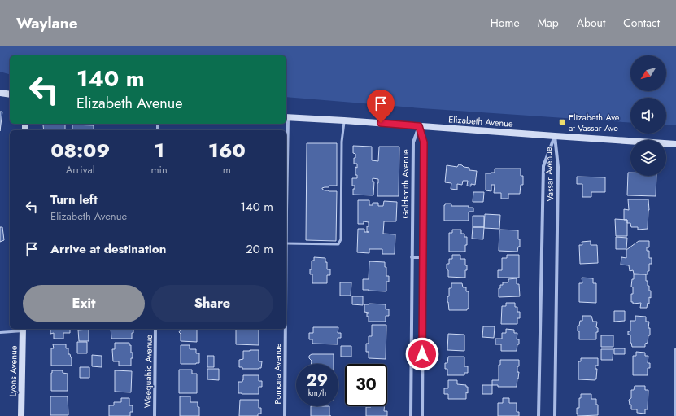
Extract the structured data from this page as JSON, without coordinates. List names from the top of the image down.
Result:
{
  "streets": {
    "main road": ["Elizabeth Avenue", "Lyons Avenue"],
    "street": [
      "Vassar Avenue",
      "Goldsmith Avenue",
      "Weequahic Avenue",
      "Pomona Avenue"
    ]
  },
  "crossings": [
    ["Elizabeth Avenue", "Vassar Avenue"],
    ["Elizabeth Avenue", "Goldsmith Avenue"]
  ],
  "places": {
    "transit": ["Elizabeth Ave at Vassar Ave"]
  },
  "north": "bottom left",
  "page": {
    "header": "Waylane",
    "nav": [
      "Home",
      "Map",
      "About",
      "Contact"
    ],
    "turn": ["140 m", "Elizabeth Avenue"],
    "eta": [
      "08:09",
      "Arrival",
      "1",
      "min",
      "160",
      "m"
    ],
    "list": [
      {
        "name": "Turn left",
        "note": "Elizabeth Avenue",
        "value": "140 m"
      },
      {
        "name": "Arrive at destination",
        "value": "20 m"
      }
    ],
    "buttons": ["Exit", "Share"],
    "speed": "29 km/h",
    "limit": "30"
  }
}
